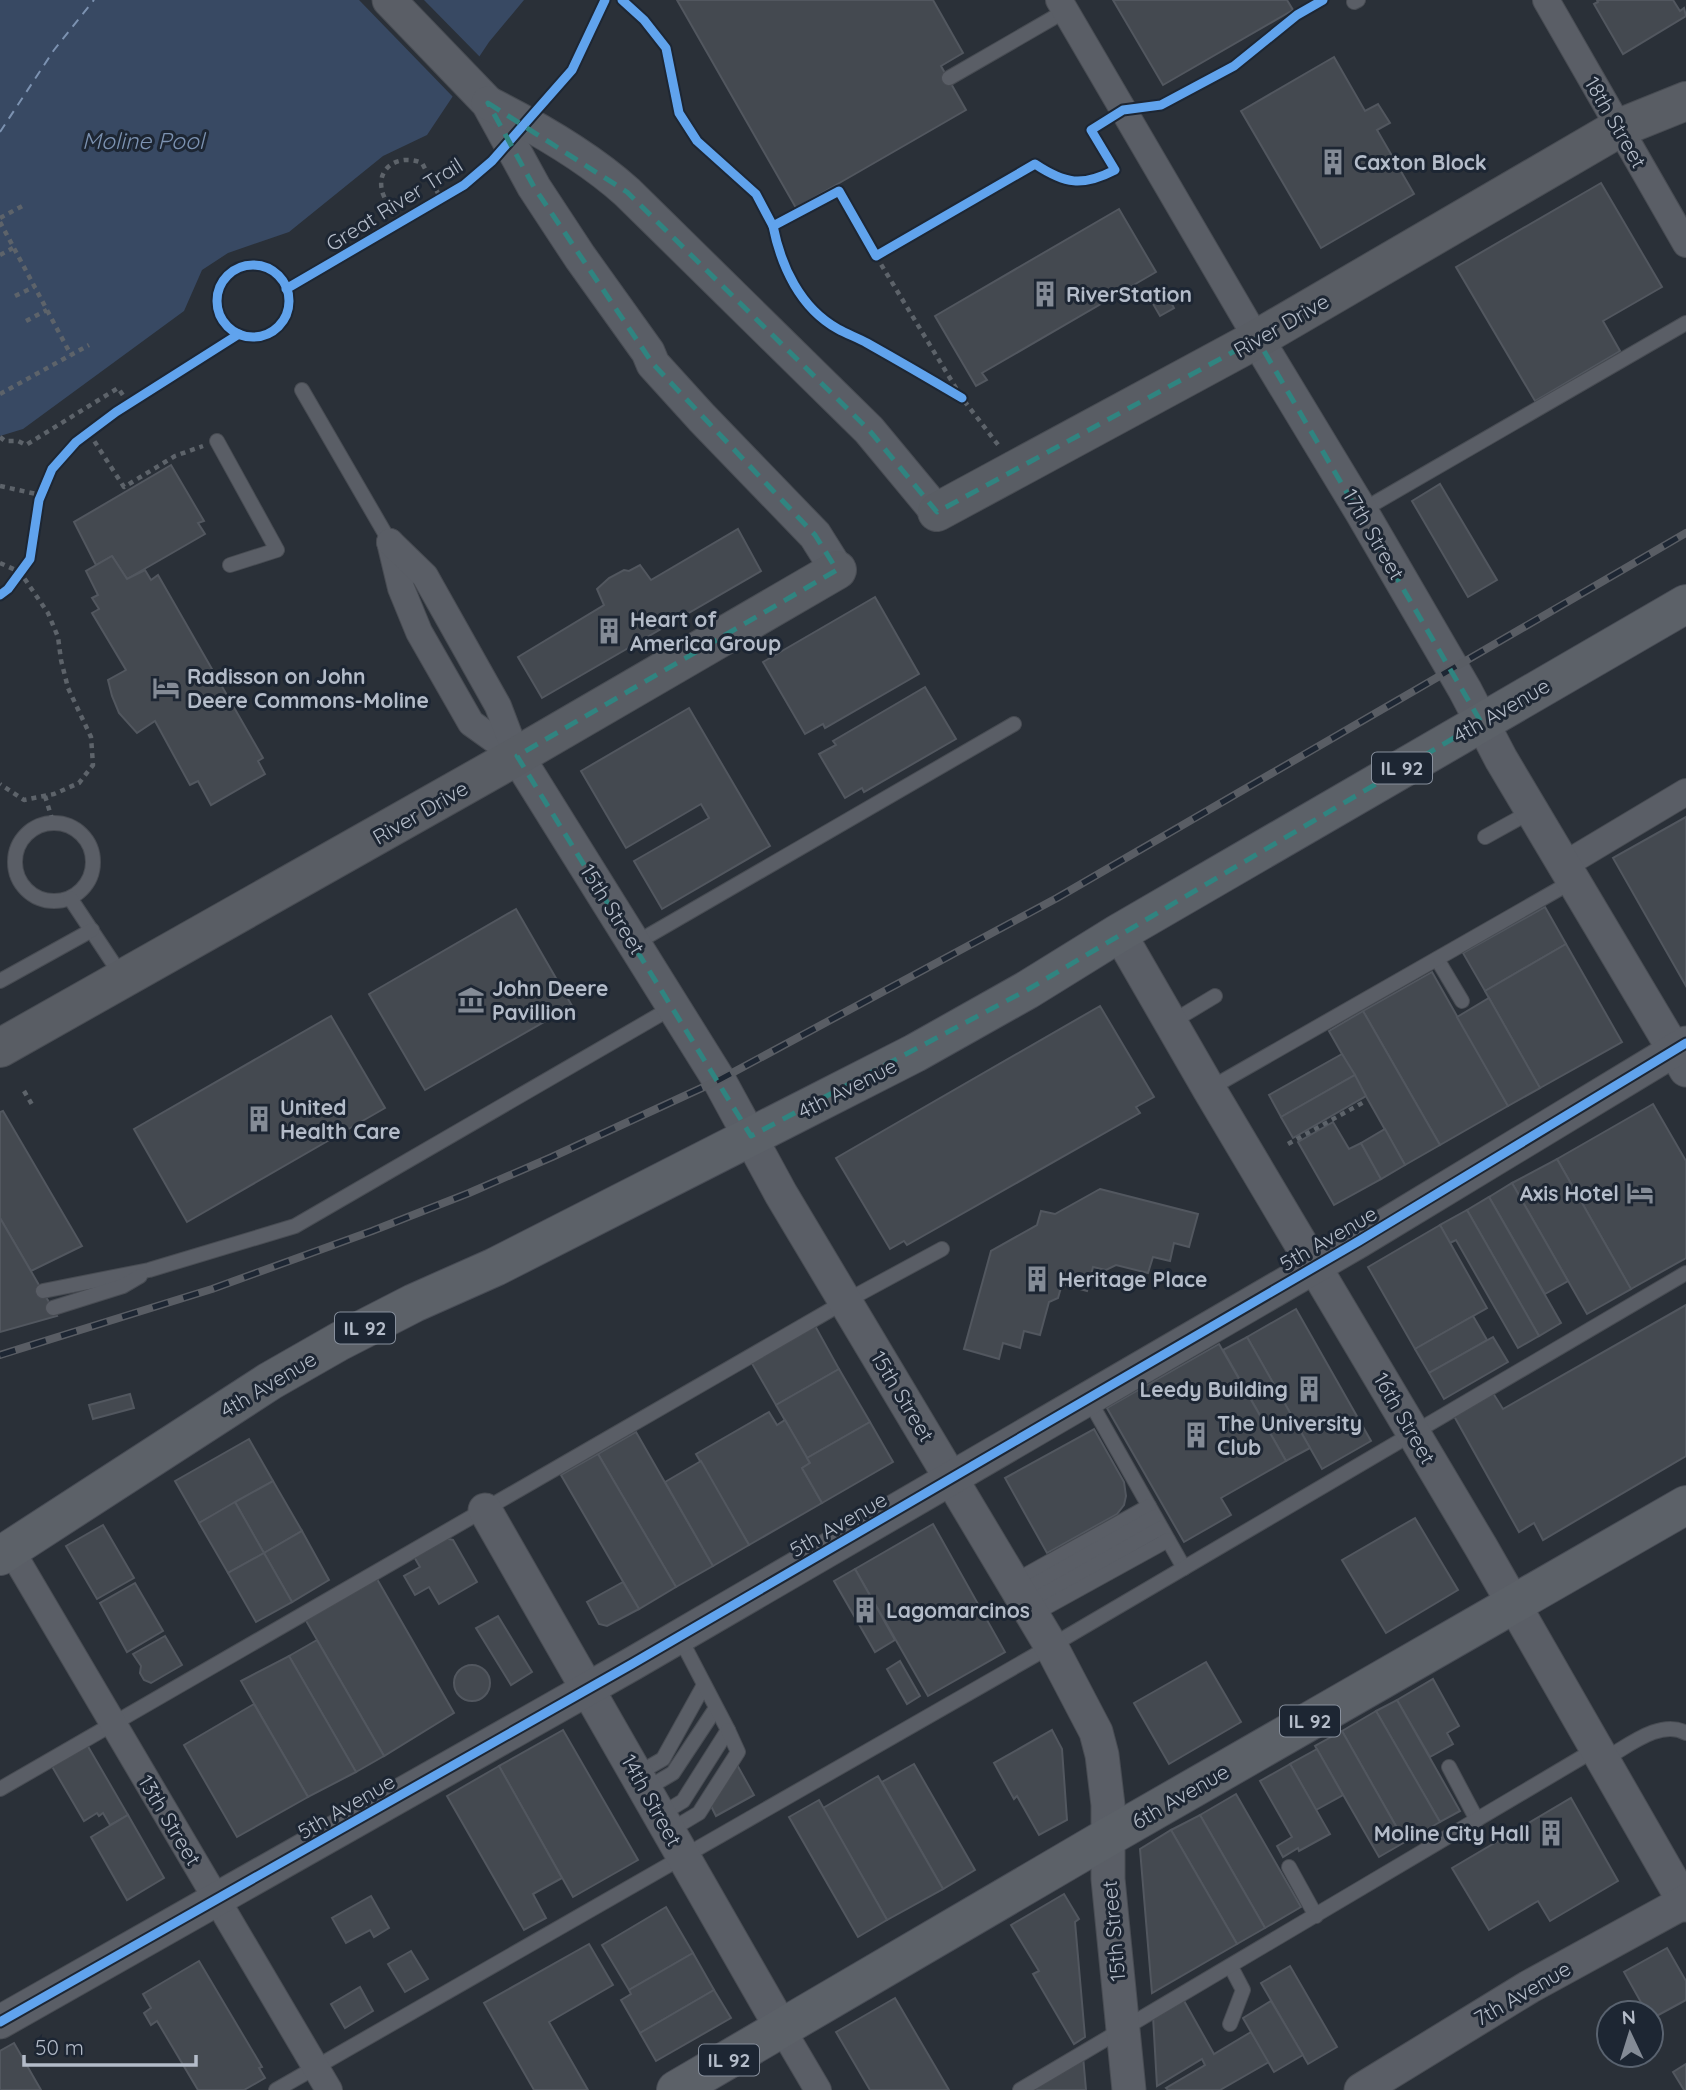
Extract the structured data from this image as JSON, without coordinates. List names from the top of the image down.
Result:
{
  "streets": {
    "main road": [
      "River Drive",
      "4th Avenue",
      "IL 92",
      "6th Avenue"
    ],
    "street": [
      "18th Street",
      "17th Street",
      "15th Street",
      "5th Avenue",
      "16th Street",
      "14th Street",
      "13th Street",
      "7th Avenue"
    ],
    "cycle path": ["Great River Trail"]
  },
  "crossings": [
    ["18th Street", "River Drive"],
    ["River Drive", "17th Street"],
    ["River Drive", "15th Street"],
    ["17th Street", "4th Avenue"],
    ["17th Street", "5th Avenue"],
    ["4th Avenue", "15th Street"],
    ["4th Avenue", "16th Street"],
    ["4th Avenue", "13th Street"],
    ["15th Street", "5th Avenue"],
    ["15th Street", "6th Avenue"],
    ["5th Avenue", "16th Street"],
    ["5th Avenue", "14th Street"],
    ["5th Avenue", "13th Street"],
    ["16th Street", "6th Avenue"],
    ["16th Street", "7th Avenue"],
    ["6th Avenue", "14th Street"]
  ],
  "water": ["Moline Pool"],
  "places": {
    "building": [
      "Caxton Block",
      "RiverStation",
      "Heart of America Group",
      "United Health Care",
      "Heritage Place",
      "Leedy Building",
      "The University Club",
      "Lagomarcinos",
      "Moline City Hall"
    ],
    "hotel": ["Radisson on John Deere Commons-Moline", "Axis Hotel"],
    "museum": ["John Deere Pavillion"]
  },
  "scale_bar": "50 m",
  "north": "top"
}
